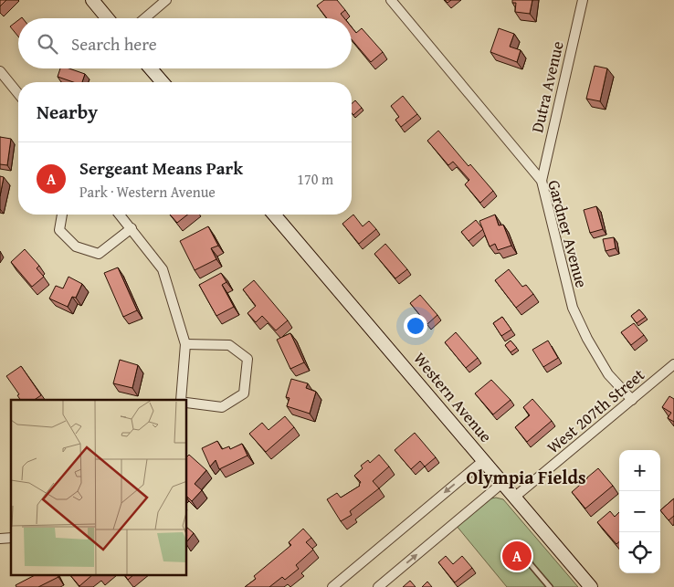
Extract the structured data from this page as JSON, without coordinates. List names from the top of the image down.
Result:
{
  "streets": {
    "main road": ["Western Avenue"],
    "street": ["Dutra Avenue", "Gardner Avenue", "West 207th Street"]
  },
  "crossings": [
    ["Dutra Avenue", "Gardner Avenue"],
    ["Gardner Avenue", "West 207th Street"],
    ["Western Avenue", "West 207th Street"]
  ],
  "districts": ["Olympia Fields"],
  "page": {
    "search": "Search here",
    "heading": "Nearby",
    "list": [
      {
        "mark": "A",
        "name": "Sergeant Means Park",
        "note": "Park · Western Avenue",
        "value": "170 m"
      }
    ],
    "map_buttons": ["+", "−"],
    "pins": "A"
  }
}
